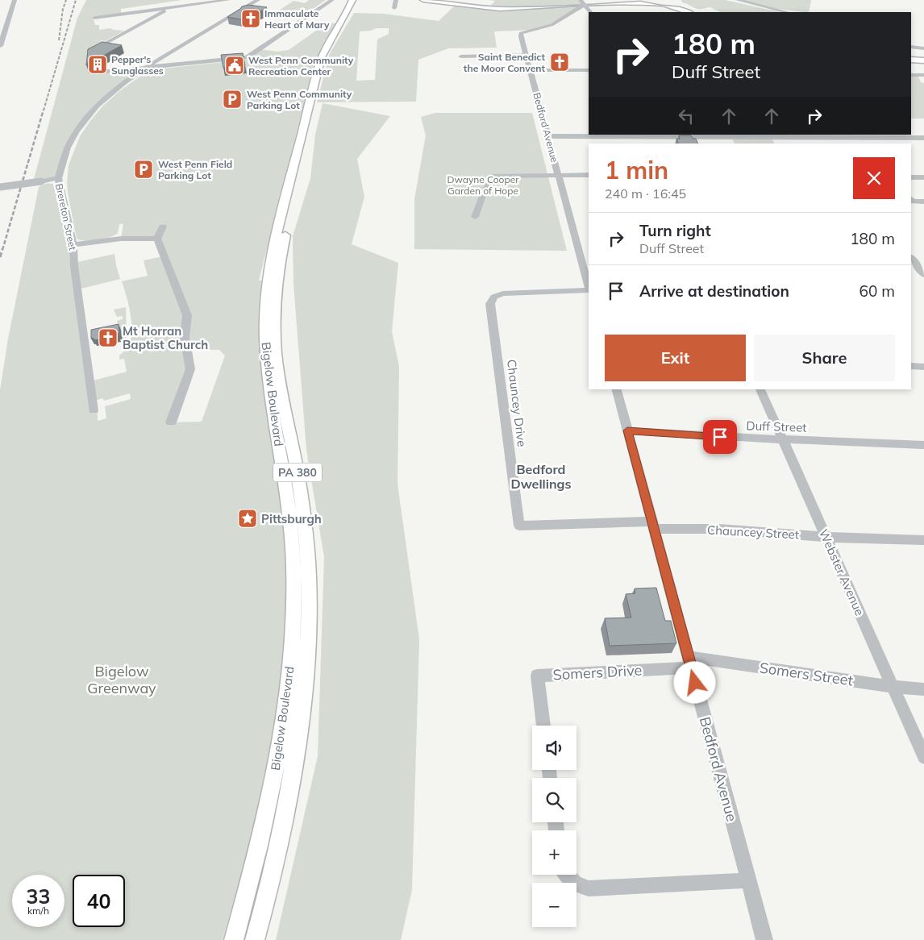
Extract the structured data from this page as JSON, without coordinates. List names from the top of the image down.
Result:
{
  "streets": {
    "main road": ["Bigelow Boulevard", "PA 380"],
    "street": [
      "Bedford Avenue",
      "Brereton Street",
      "Chauncey Drive",
      "Duff Street",
      "Chauncey Street",
      "Webster Avenue",
      "Somers Drive",
      "Somers Street"
    ]
  },
  "crossings": [
    ["Bedford Avenue", "Chauncey Drive"],
    ["Bedford Avenue", "Duff Street"],
    ["Bedford Avenue", "Chauncey Street"],
    ["Bedford Avenue", "Somers Drive"],
    ["Bedford Avenue", "Somers Street"],
    ["Chauncey Drive", "Chauncey Street"],
    ["Duff Street", "Webster Avenue"],
    ["Chauncey Street", "Webster Avenue"],
    ["Webster Avenue", "Somers Street"],
    ["Somers Drive", "Somers Street"]
  ],
  "districts": ["Bedford Dwellings"],
  "parks": ["Dwayne Cooper Garden of Hope", "Bigelow Greenway"],
  "places": {
    "church": ["Immaculate Heart of Mary", "Saint Benedict the Moor Convent", "Mt Horran Baptist Church"],
    "building": ["Pepper's Sunglasses"],
    "public building": ["West Penn Community Recreation Center"],
    "parking": ["West Penn Community Parking Lot", "West Penn Field Parking Lot"],
    "place": ["Pittsburgh"]
  },
  "page": {
    "turn": ["180 m", "Duff Street"],
    "heading": ["1 min", "240 m · 16:45"],
    "list": [
      {
        "name": "Turn right",
        "note": "Duff Street",
        "value": "180 m"
      },
      {
        "name": "Arrive at destination",
        "value": "60 m"
      }
    ],
    "buttons": ["Exit", "Share"],
    "map_buttons": ["+", "−"],
    "speed": "33 km/h",
    "limit": "40"
  }
}
